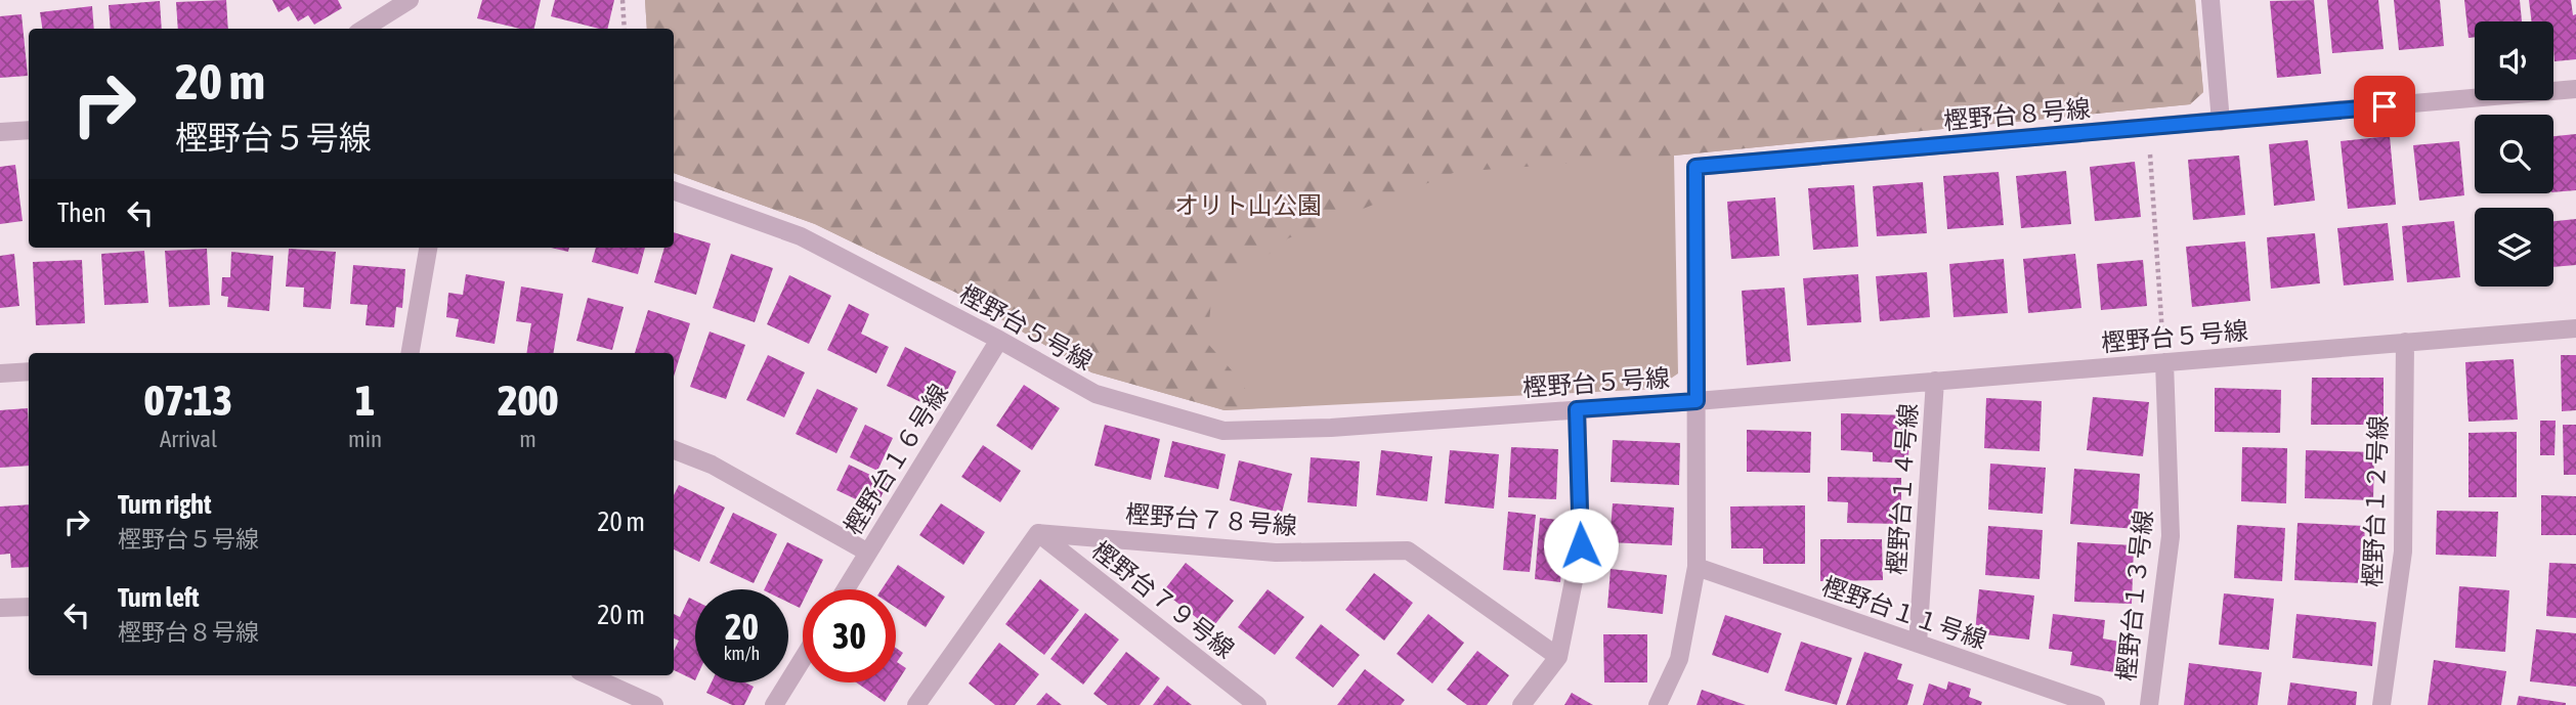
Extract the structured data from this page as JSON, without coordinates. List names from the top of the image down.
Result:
{
  "streets": {
    "street": [
      "樫野台８号線",
      "樫野台５号線",
      "樫野台１６号線",
      "樫野台１４号線",
      "樫野台１２号線",
      "樫野台７８号線",
      "樫野台１３号線",
      "樫野台７９号線",
      "樫野台１１号線"
    ]
  },
  "crossings": [
    ["樫野台８号線", "樫野台５号線"],
    ["樫野台５号線", "樫野台１６号線"],
    ["樫野台５号線", "樫野台１４号線"],
    ["樫野台５号線", "樫野台１２号線"],
    ["樫野台５号線", "樫野台１３号線"],
    ["樫野台１４号線", "樫野台１１号線"],
    ["樫野台７８号線", "樫野台７９号線"]
  ],
  "parks": ["オリト山公園"],
  "page": {
    "turn": ["20 m", "樫野台５号線"],
    "then": "Then",
    "eta": [
      "07:13",
      "Arrival",
      "1",
      "min",
      "200",
      "m"
    ],
    "list": [
      {
        "name": "Turn right",
        "note": "樫野台５号線",
        "value": "20 m"
      },
      {
        "name": "Turn left",
        "note": "樫野台８号線",
        "value": "20 m"
      }
    ],
    "speed": "20 km/h",
    "limit": "30"
  }
}
